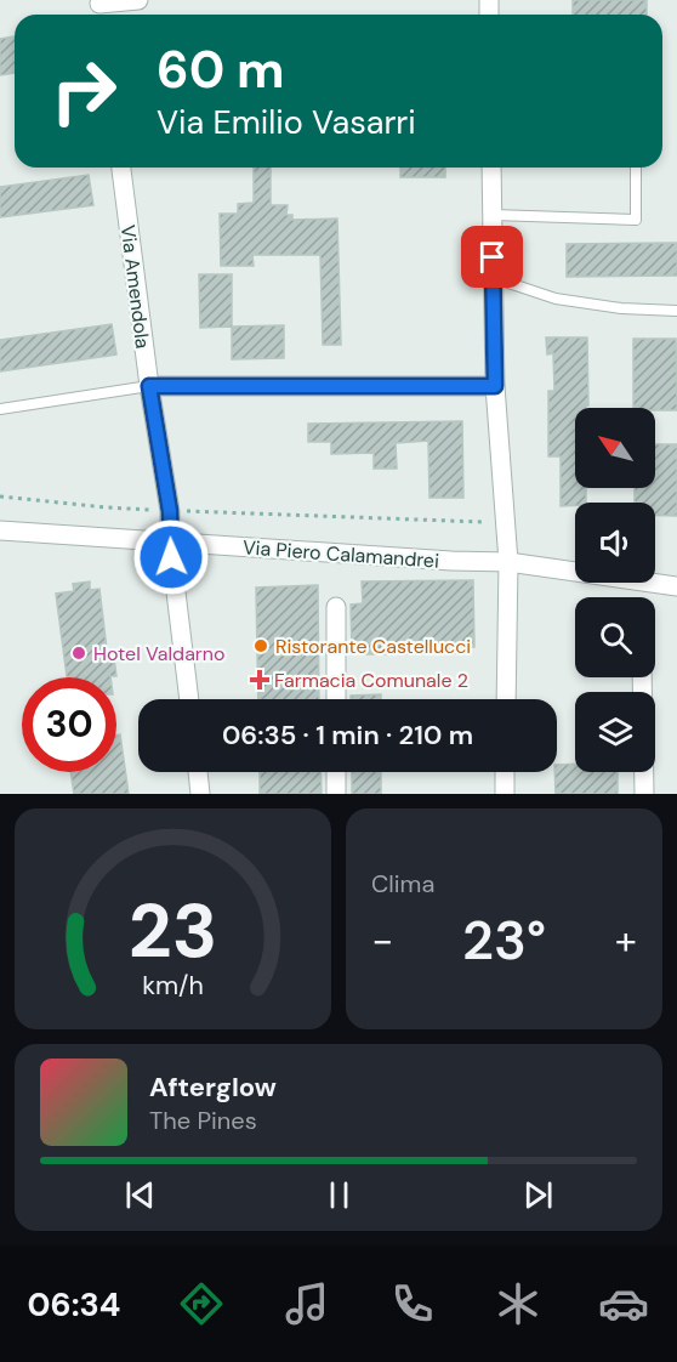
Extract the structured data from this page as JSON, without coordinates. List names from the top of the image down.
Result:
{
  "streets": {
    "street": ["Via Amendola", "Via Piero Calamandrei"]
  },
  "crossings": [
    ["Via Amendola", "Via Piero Calamandrei"]
  ],
  "places": {
    "other": ["Ristorante Castellucci", "Hotel Valdarno"],
    "health": ["Farmacia Comunale 2"]
  },
  "north": "top left",
  "page": {
    "turn": ["60 m", "Via Emilio Vasarri"],
    "limit": "30",
    "trip": "06:35 · 1 min · 210 m",
    "tile": "Clima",
    "heat": ["−", "23°", "+"],
    "song": ["Afterglow", "The Pines"],
    "tabs": "06:34",
    "gauge": ["23", "km/h"]
  }
}
